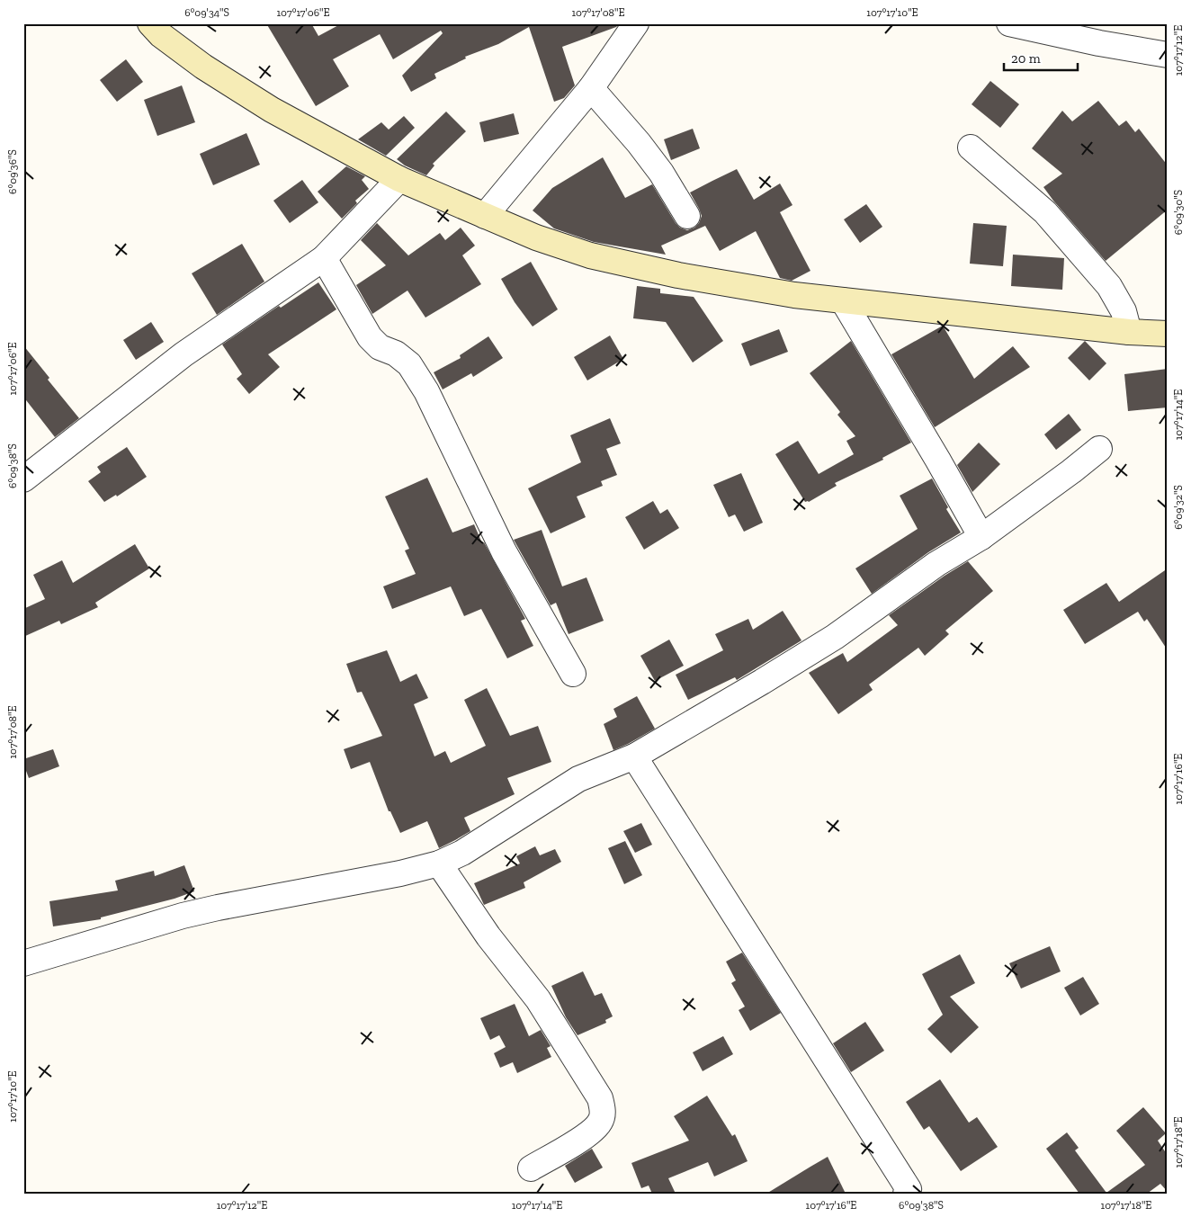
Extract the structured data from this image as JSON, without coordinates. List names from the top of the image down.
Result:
{
  "scale_bar": "20 m",
  "coordinates": [
    "6°09'34\"S",
    "107°17'06\"E",
    "107°17'08\"E",
    "107°17'10\"E",
    "107°17'12\"E",
    "6°09'36\"S",
    "6°09'30\"S",
    "107°17'14\"E",
    "6°09'38\"S",
    "6°09'32\"S",
    "107°17'16\"E",
    "107°17'18\"E"
  ]
}
